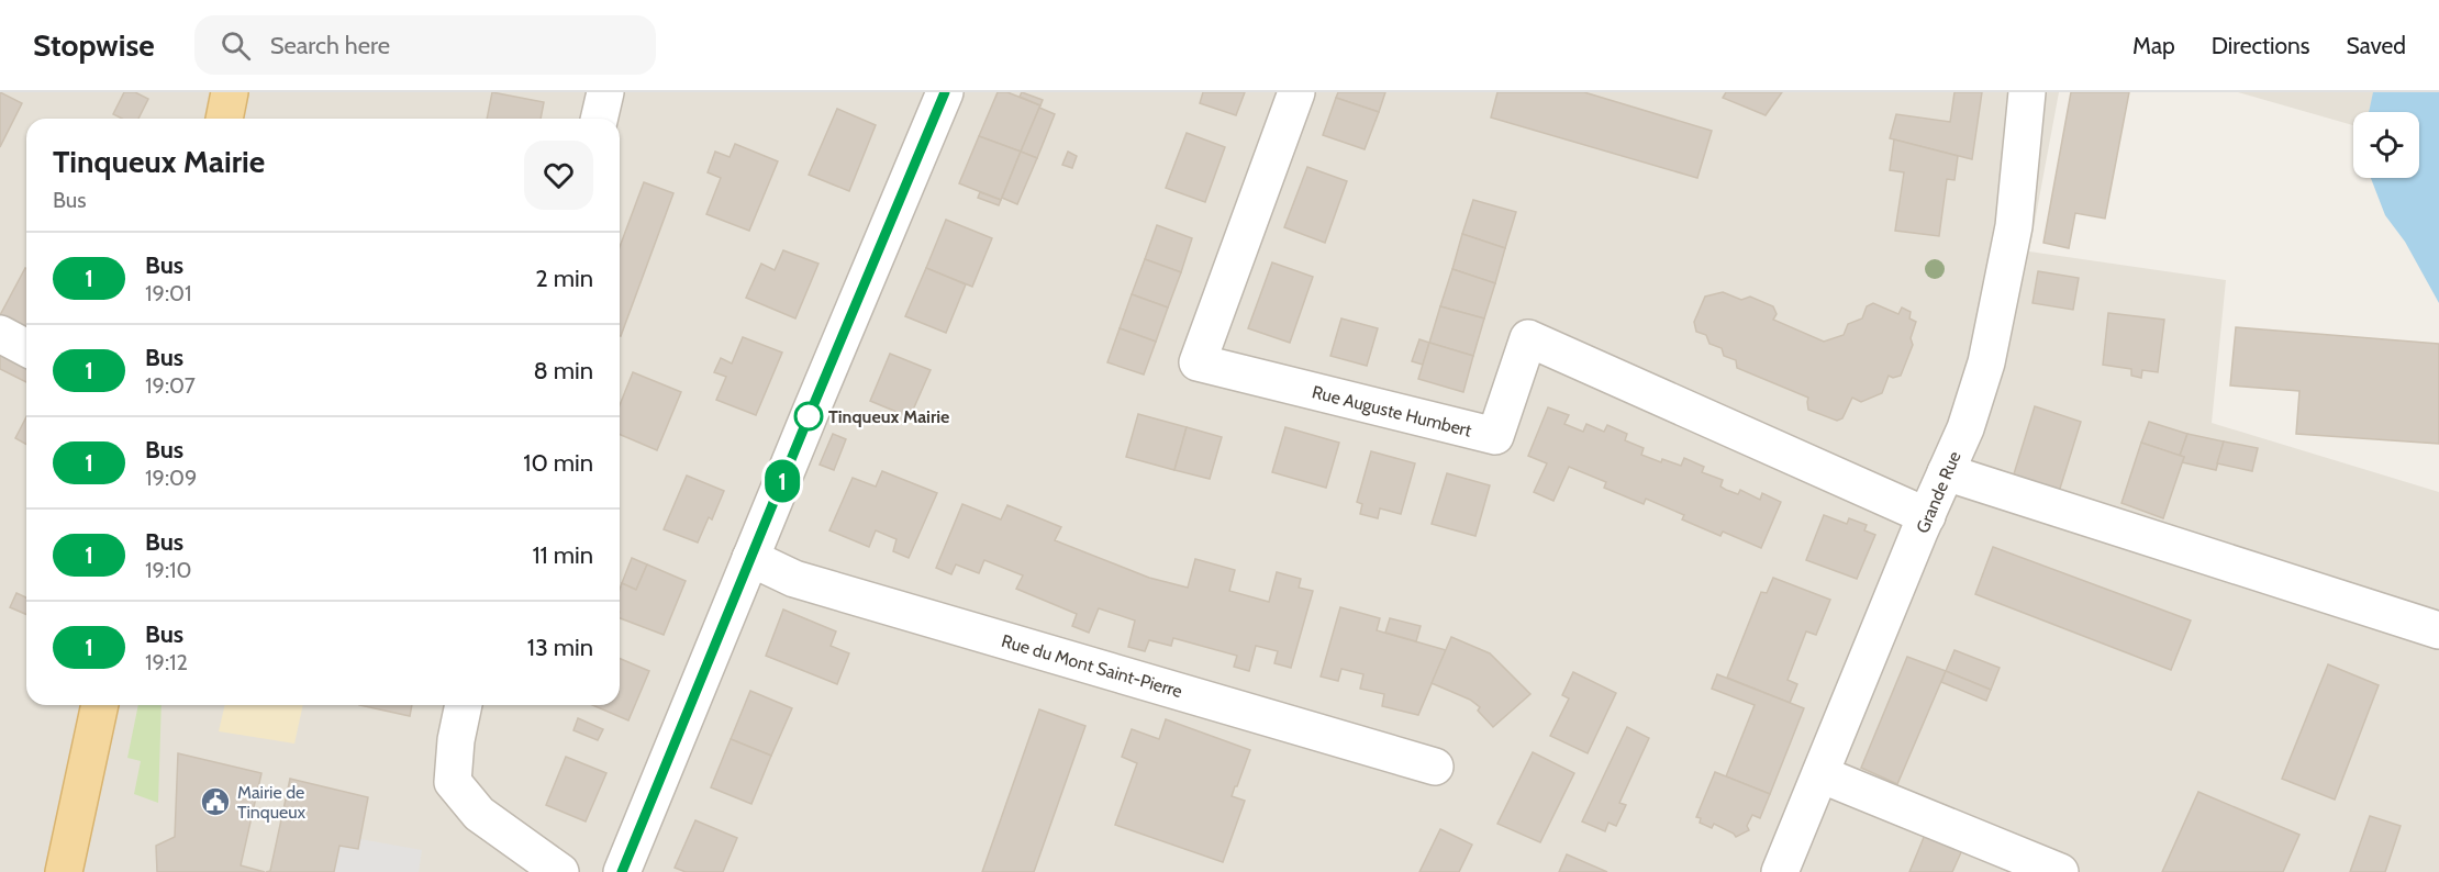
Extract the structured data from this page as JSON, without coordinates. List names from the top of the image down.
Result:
{
  "streets": {
    "street": ["Rue Auguste Humbert", "Grande Rue", "Rue du Mont Saint-Pierre"]
  },
  "crossings": [
    ["Rue Auguste Humbert", "Grande Rue"]
  ],
  "places": {
    "other": ["Tinqueux Mairie"],
    "public building": ["Mairie de Tinqueux"]
  },
  "lines": ["bus line 1"],
  "page": {
    "header": "Stopwise",
    "search": "Search here",
    "nav": ["Map", "Directions", "Saved"],
    "on_map": "1",
    "heading": ["Tinqueux Mairie", "Bus"],
    "list": [
      {
        "mark": "1",
        "name": "Bus",
        "note": "19:01",
        "value": "2 min"
      },
      {
        "mark": "1",
        "name": "Bus",
        "note": "19:07",
        "value": "8 min"
      },
      {
        "mark": "1",
        "name": "Bus",
        "note": "19:09",
        "value": "10 min"
      },
      {
        "mark": "1",
        "name": "Bus",
        "note": "19:10",
        "value": "11 min"
      },
      {
        "mark": "1",
        "name": "Bus",
        "note": "19:12",
        "value": "13 min"
      }
    ]
  }
}
